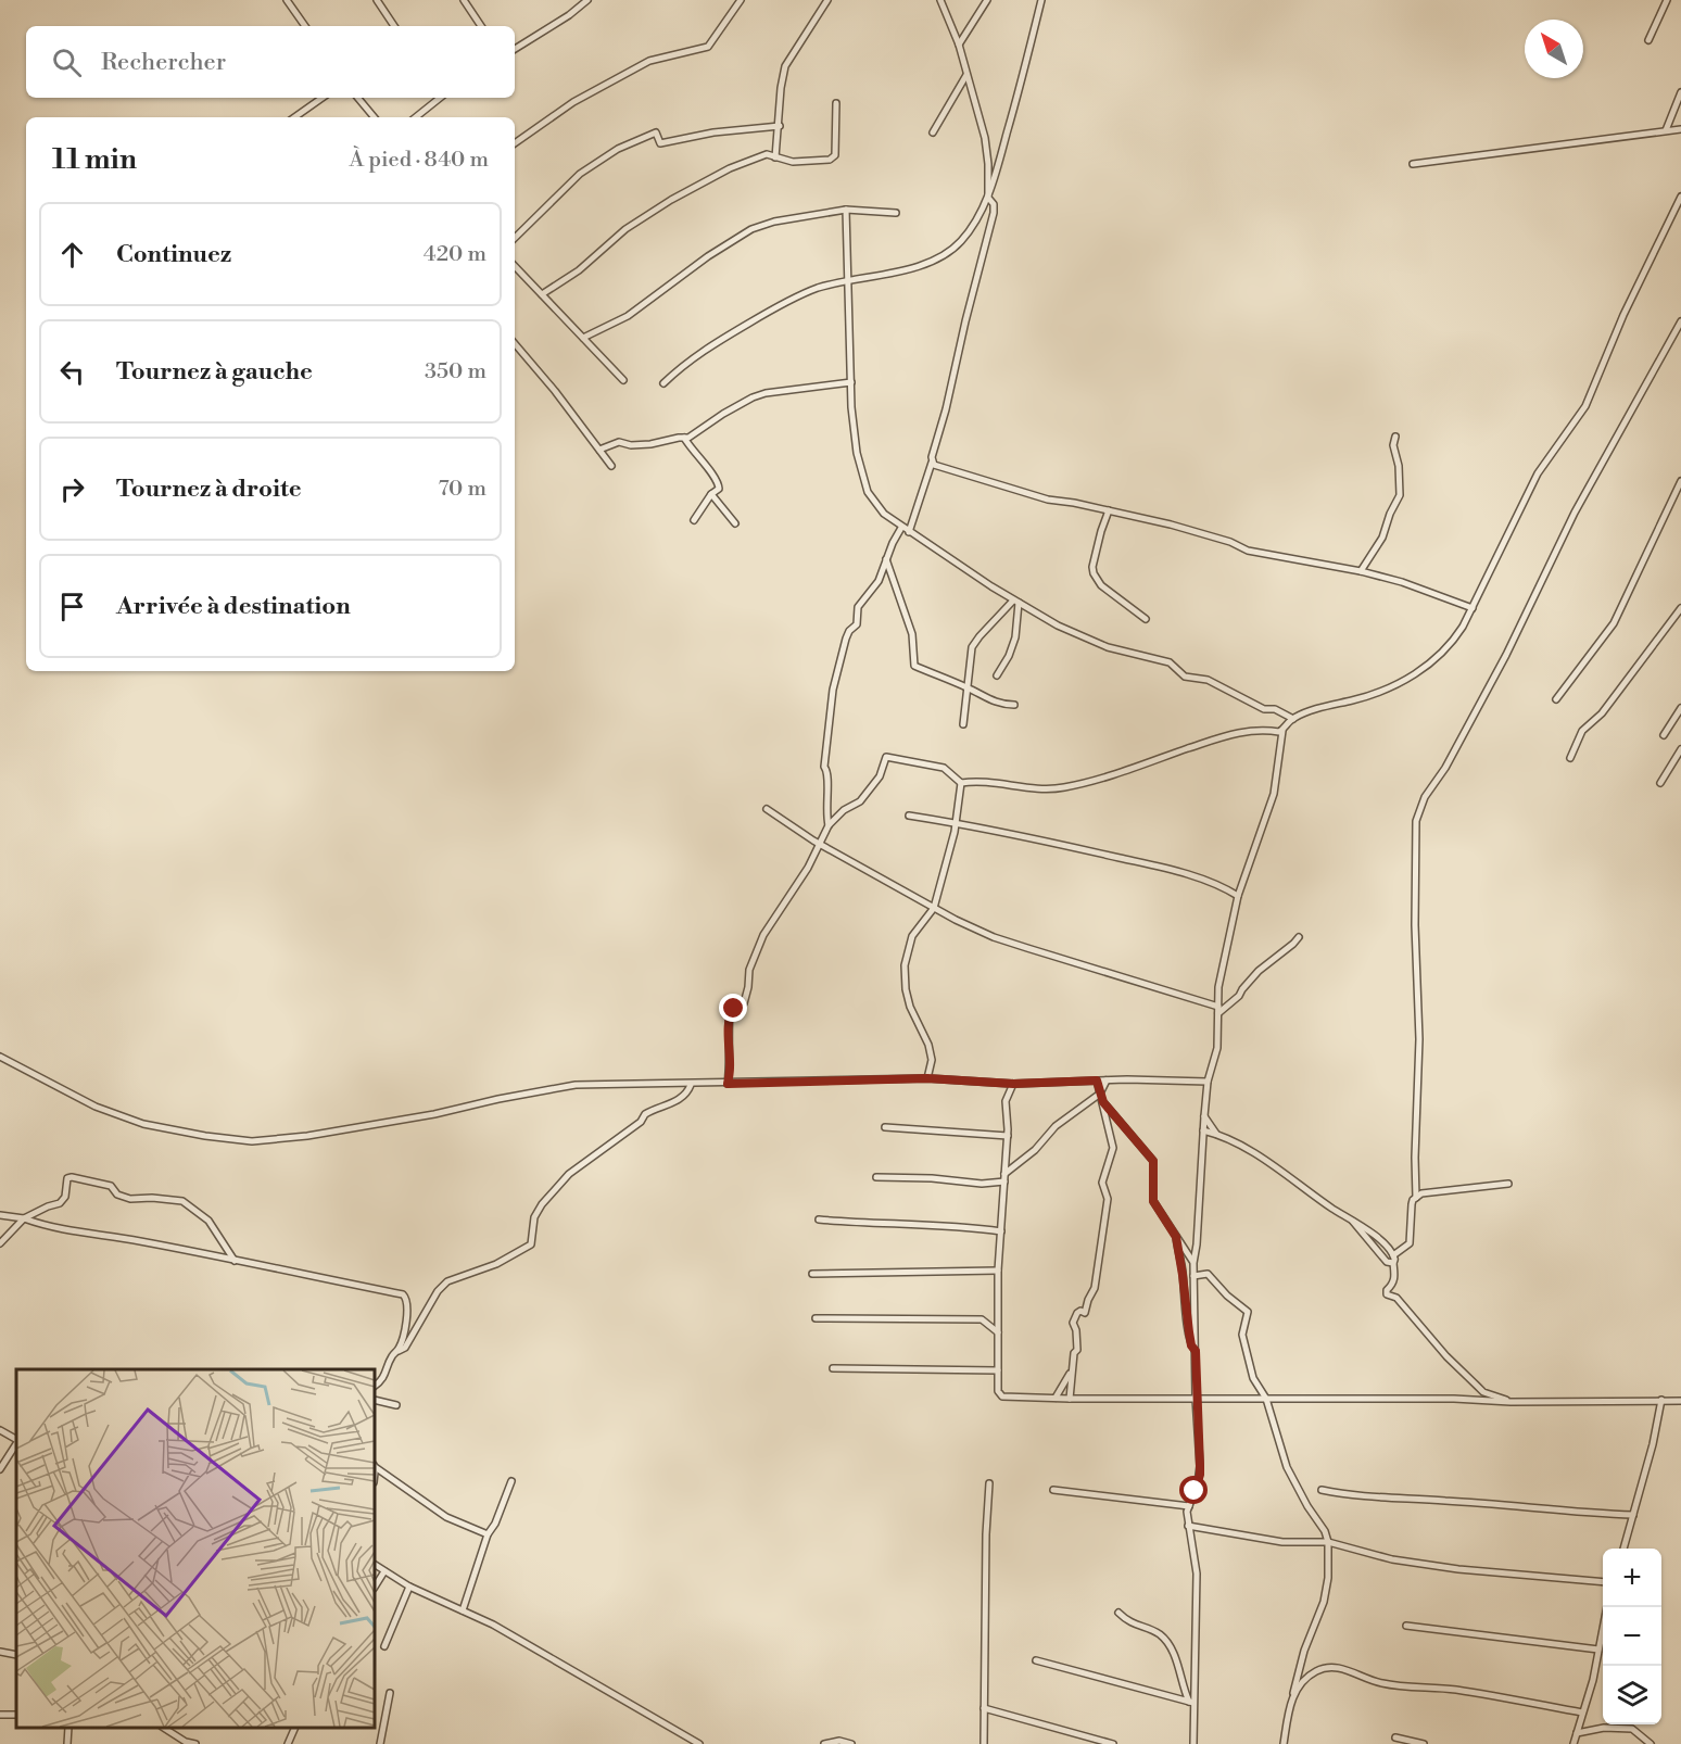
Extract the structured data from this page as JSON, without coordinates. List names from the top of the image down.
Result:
{
  "north": "top left",
  "page": {
    "search": "Rechercher",
    "heading": ["11 min", "À pied · 840 m"],
    "list": [
      ["Continuez", "420 m"],
      ["Tournez à gauche", "350 m"],
      ["Tournez à droite", "70 m"],
      "Arrivée à destination"
    ],
    "map_buttons": ["+", "−"]
  }
}
